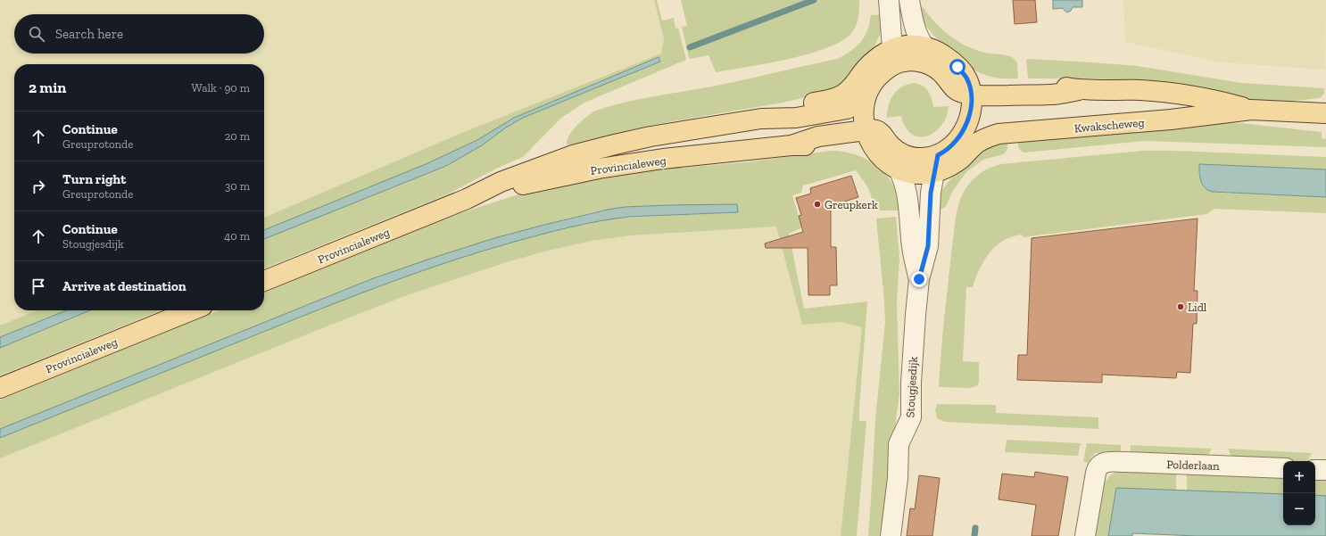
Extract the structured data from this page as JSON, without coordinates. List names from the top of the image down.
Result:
{
  "streets": {
    "main road": ["Kwakscheweg", "Provincialeweg"],
    "street": ["Stougjesdijk", "Polderlaan"]
  },
  "crossings": [
    ["Kwakscheweg", "Provincialeweg"],
    ["Kwakscheweg", "Stougjesdijk"],
    ["Provincialeweg", "Stougjesdijk"]
  ],
  "places": ["Greupkerk", "Lidl"],
  "page": {
    "search": "Search here",
    "heading": ["2 min", "Walk · 90 m"],
    "list": [
      ["Continue", "Greuprotonde", "20 m"],
      ["Turn right", "Greuprotonde", "30 m"],
      ["Continue", "Stougjesdijk", "40 m"],
      "Arrive at destination"
    ],
    "map_buttons": ["+", "−"]
  }
}
